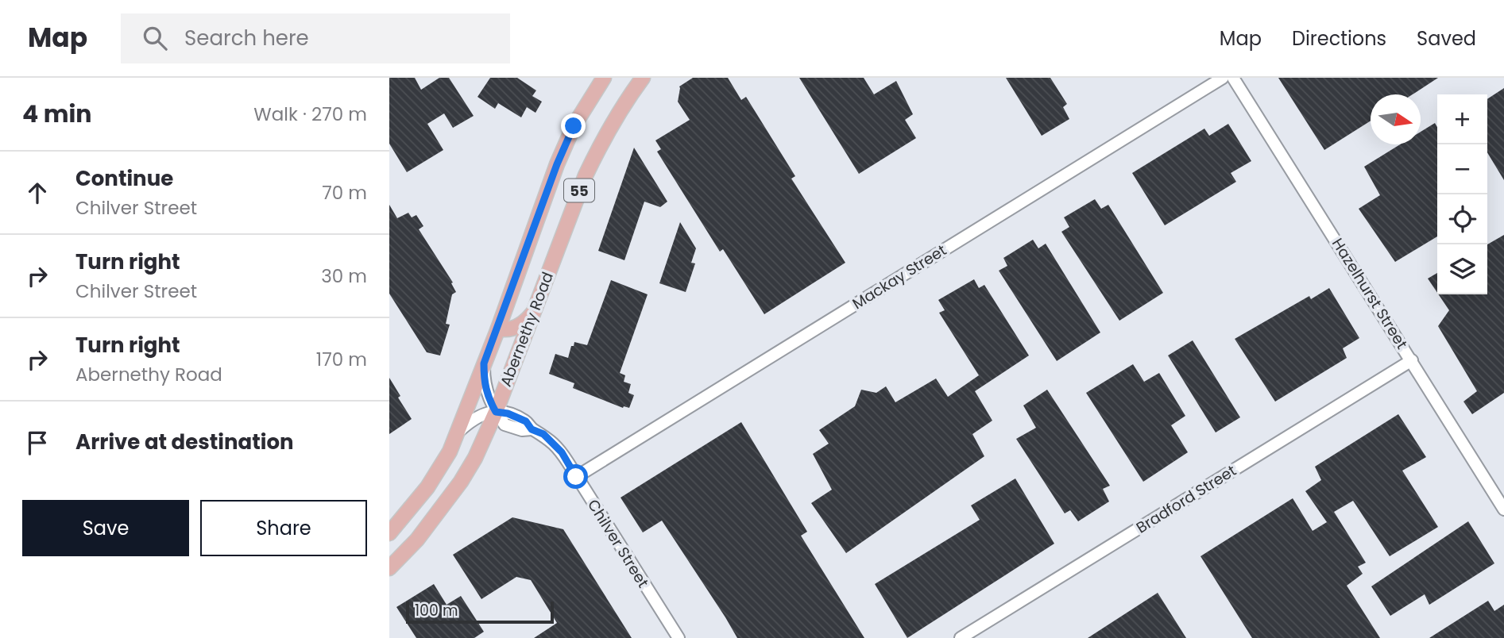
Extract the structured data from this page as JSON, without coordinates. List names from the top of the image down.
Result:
{
  "streets": {
    "main road": ["55", "Abernethy Road"],
    "street": [
      "Mackay Street",
      "Hazelhurst Street",
      "Bradford Street",
      "Chilver Street"
    ]
  },
  "crossings": [
    ["Mackay Street", "Chilver Street"],
    ["Hazelhurst Street", "Bradford Street"],
    ["Abernethy Road", "Chilver Street"]
  ],
  "scale_bar": "100 m",
  "north": "right",
  "page": {
    "header": "Map",
    "search": "Search here",
    "nav": ["Map", "Directions", "Saved"],
    "heading": ["4 min", "Walk · 270 m"],
    "map_buttons": ["+", "−"],
    "list": [
      ["Continue", "Chilver Street", "70 m"],
      ["Turn right", "Chilver Street", "30 m"],
      ["Turn right", "Abernethy Road", "170 m"],
      "Arrive at destination"
    ],
    "buttons": ["Save", "Share"],
    "scale": "100 m"
  }
}
